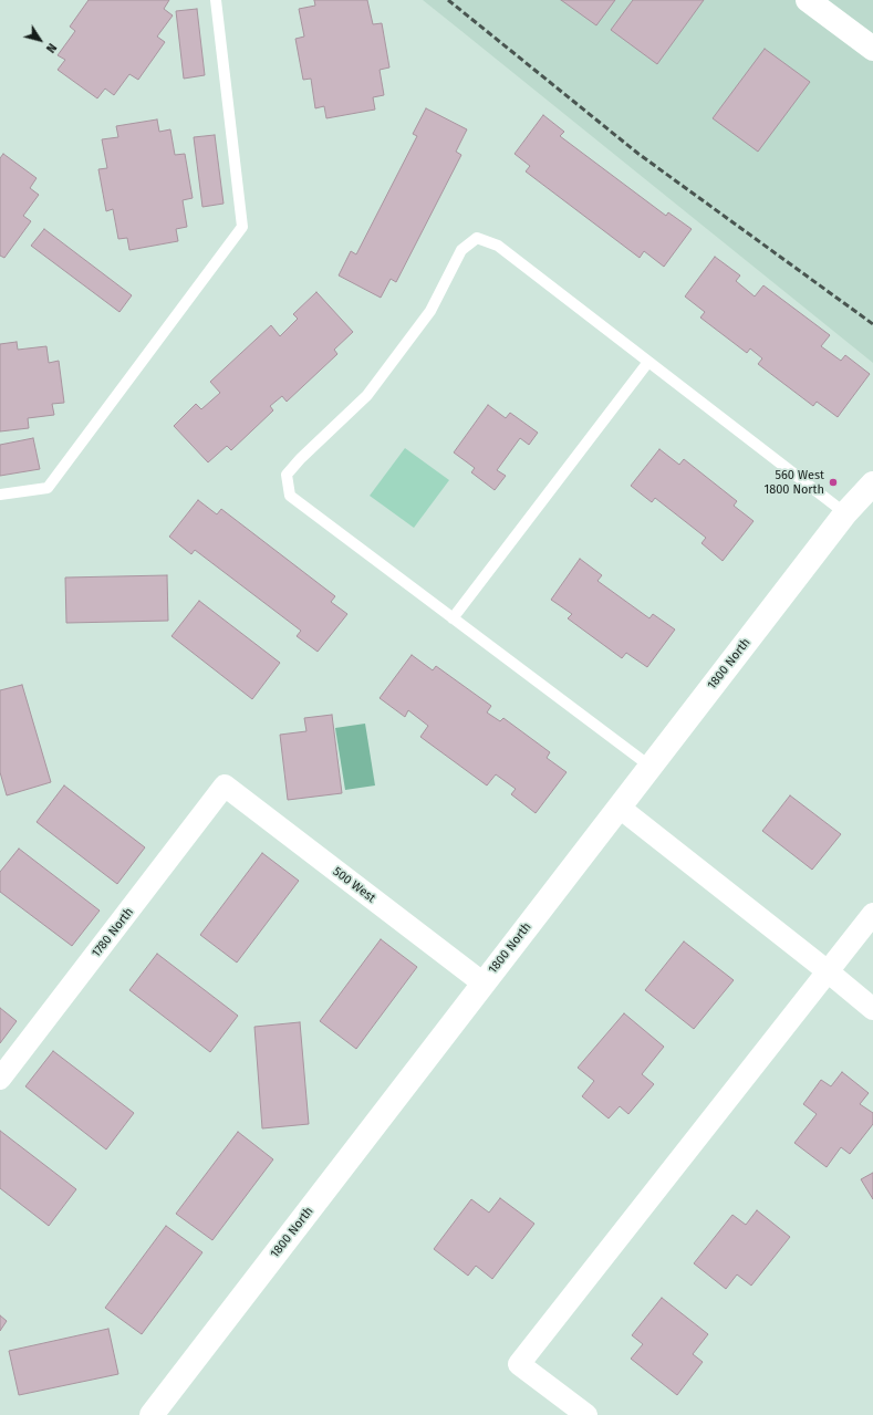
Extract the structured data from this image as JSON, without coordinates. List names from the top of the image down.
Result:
{
  "streets": {
    "street": ["1800 North", "500 West", "1780 North"]
  },
  "crossings": [
    ["1800 North", "500 West"],
    ["500 West", "1780 North"]
  ],
  "places": ["560 West 1800 North"],
  "north": "bottom right"
}
